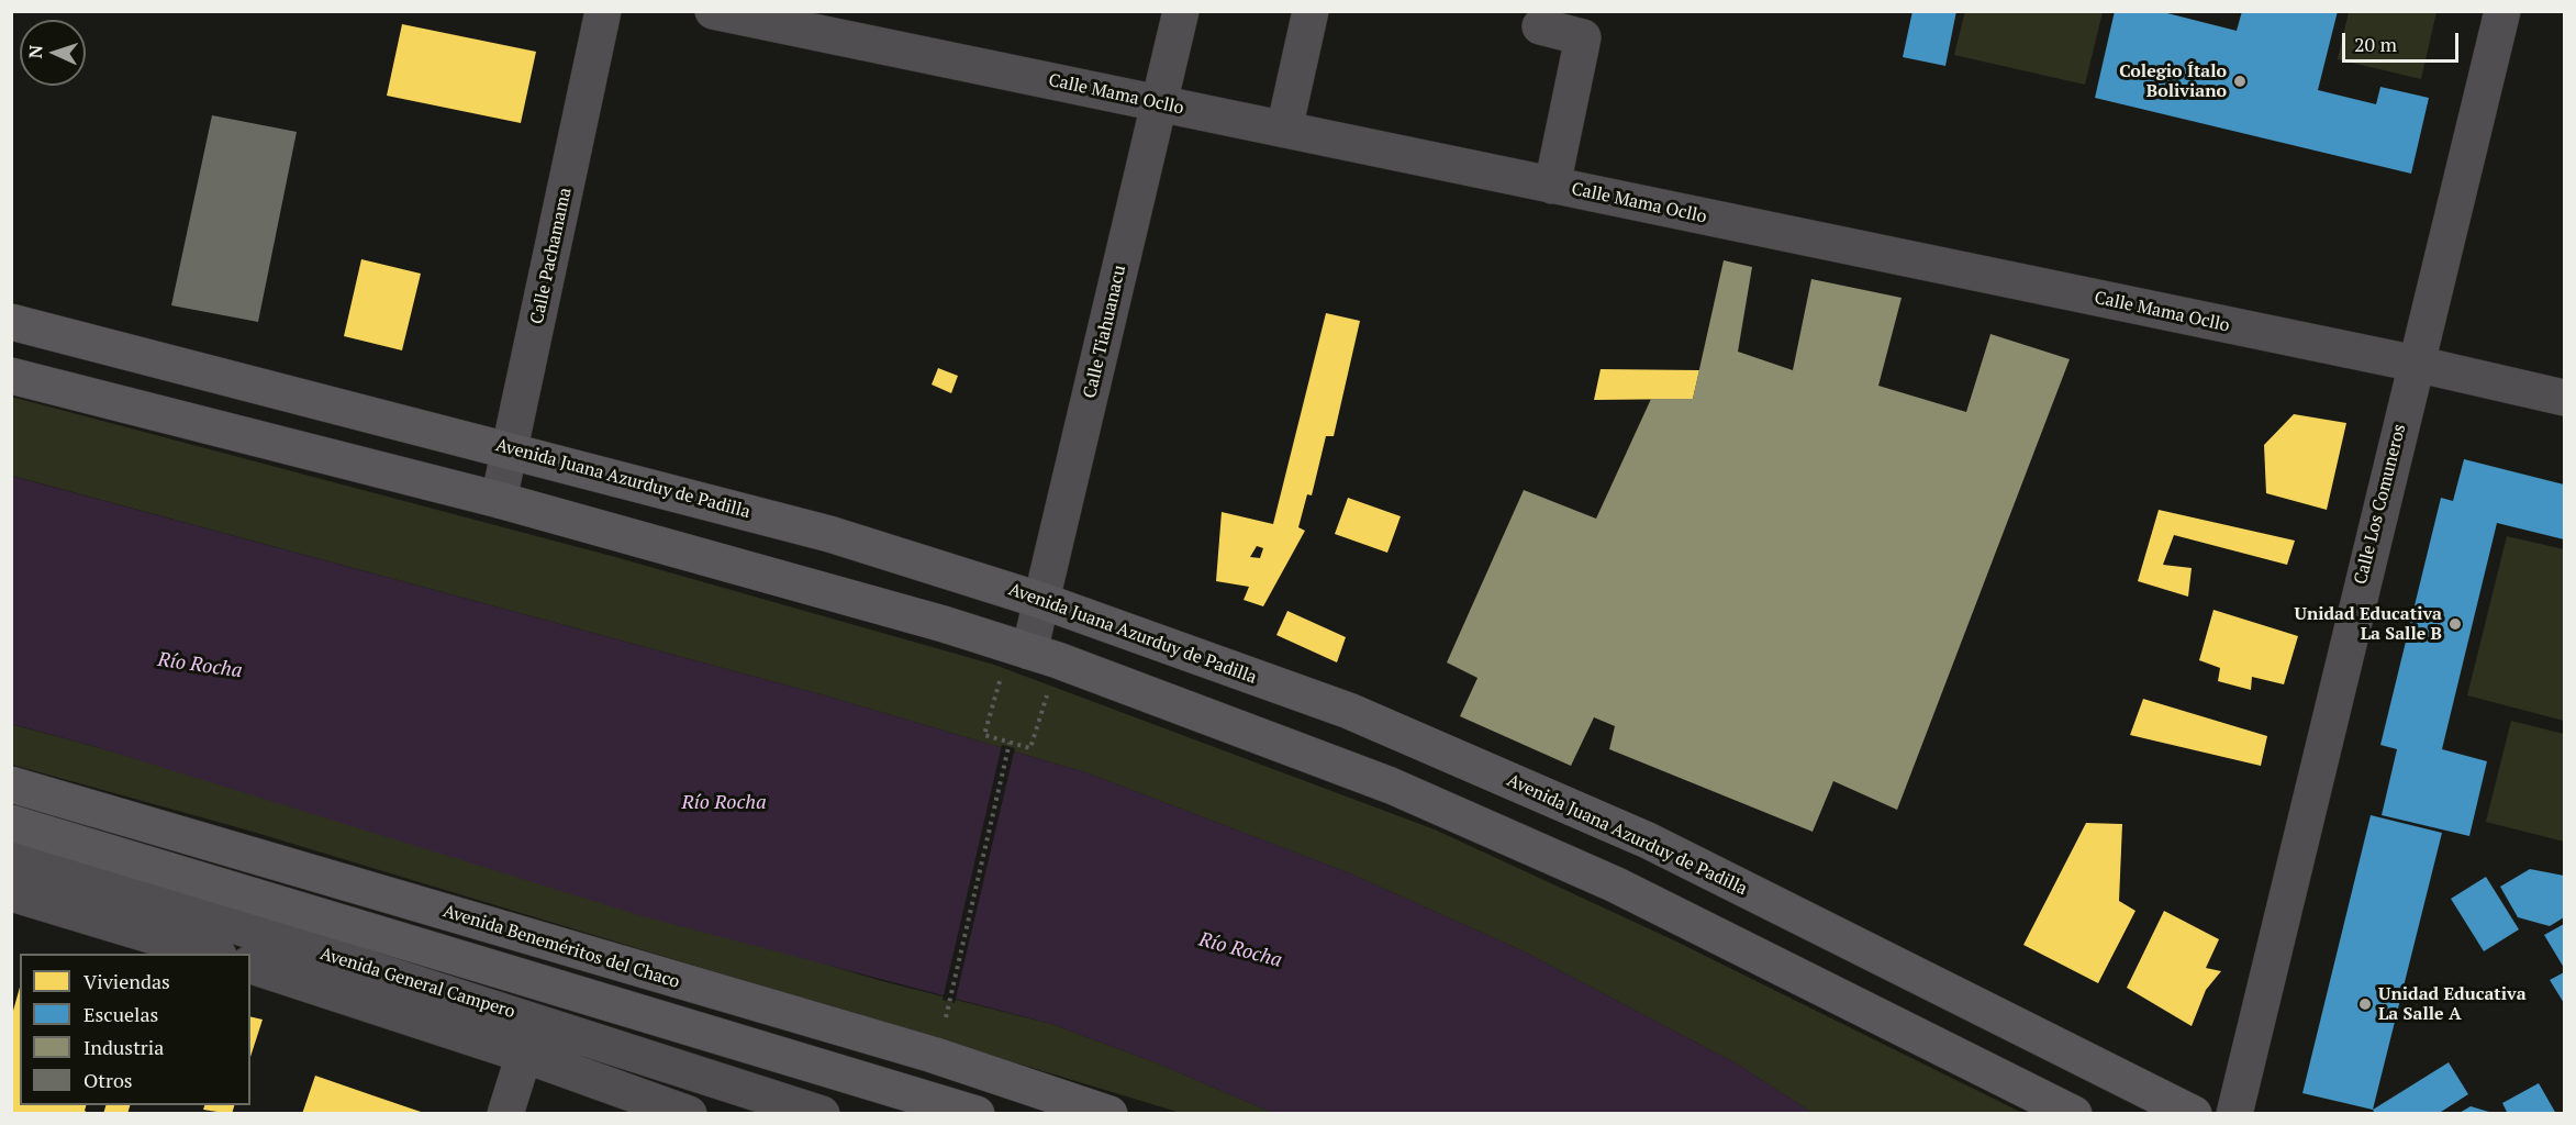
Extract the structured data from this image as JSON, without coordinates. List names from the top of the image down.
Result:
{
  "streets": {
    "main road": ["Avenida Juana Azurduy de Padilla", "Avenida Beneméritos del Chaco"],
    "street": [
      "Calle Mama Ocllo",
      "Calle Pachamama",
      "Calle Tiahuanacu",
      "Calle Los Comuneros",
      "Avenida General Campero"
    ]
  },
  "crossings": [
    ["Calle Mama Ocllo", "Calle Tiahuanacu"],
    ["Calle Mama Ocllo", "Calle Los Comuneros"],
    ["Calle Pachamama", "Avenida Juana Azurduy de Padilla"],
    ["Calle Tiahuanacu", "Avenida Juana Azurduy de Padilla"]
  ],
  "water": ["Río Rocha"],
  "places": ["Colegio Ítalo Boliviano", "Unidad Educativa La Salle B", "Unidad Educativa La Salle A"],
  "legend": [
    "Viviendas",
    "Escuelas",
    "Industria",
    "Otros"
  ],
  "scale_bar": "20 m",
  "north": "left"
}
